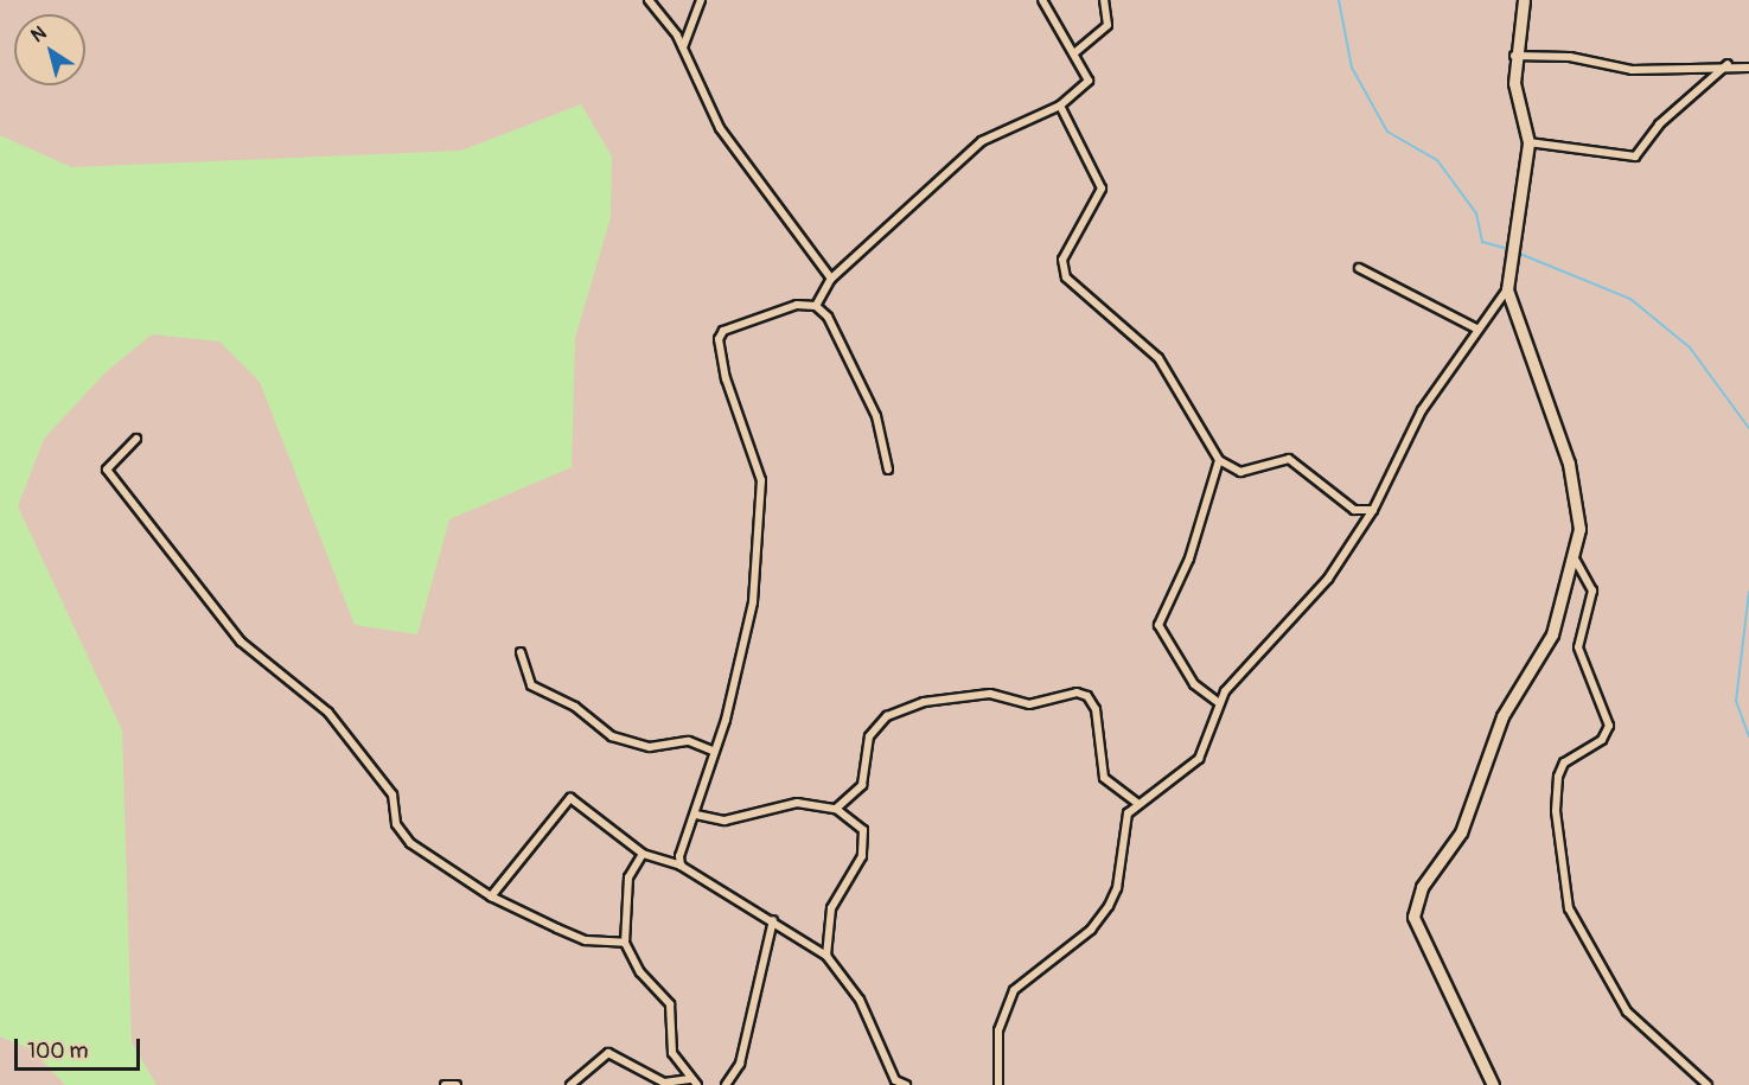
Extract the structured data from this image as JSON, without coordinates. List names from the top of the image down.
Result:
{
  "scale_bar": "100 m",
  "north": "top left"
}
